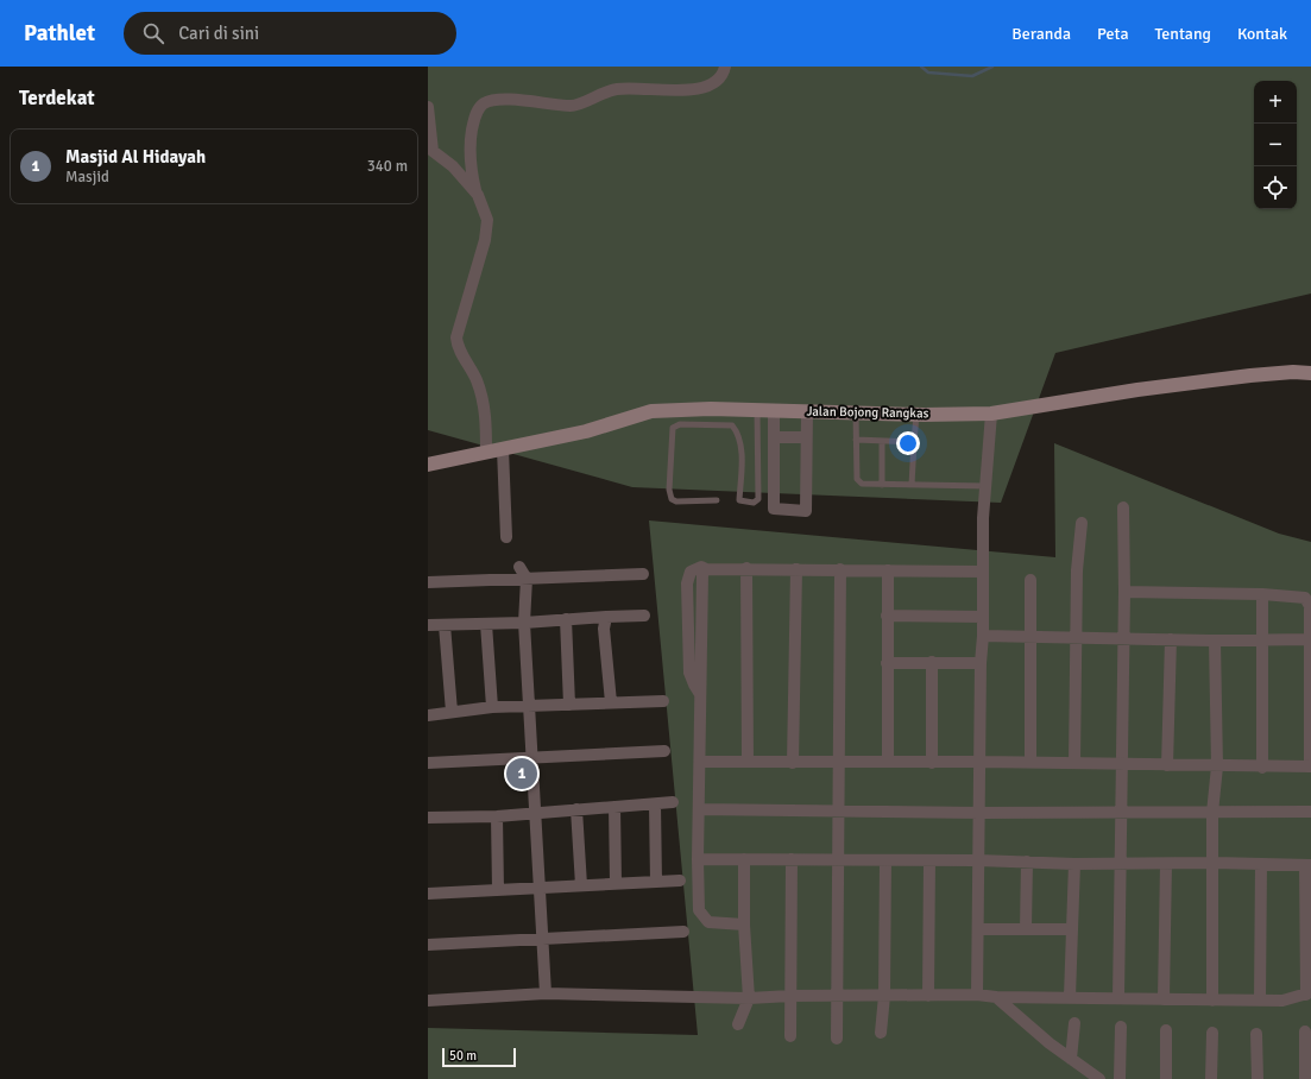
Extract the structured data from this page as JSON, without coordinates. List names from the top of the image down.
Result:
{
  "streets": {
    "main road": ["Jalan Bojong Rangkas"]
  },
  "scale_bar": "50 m",
  "page": {
    "header": "Pathlet",
    "search": "Cari di sini",
    "nav": [
      "Beranda",
      "Peta",
      "Tentang",
      "Kontak"
    ],
    "heading": "Terdekat",
    "map_buttons": ["+", "−"],
    "list": [
      {
        "mark": "1",
        "name": "Masjid Al Hidayah",
        "note": "Masjid",
        "value": "340 m"
      }
    ],
    "pins": "1",
    "scale": "50 m"
  }
}
